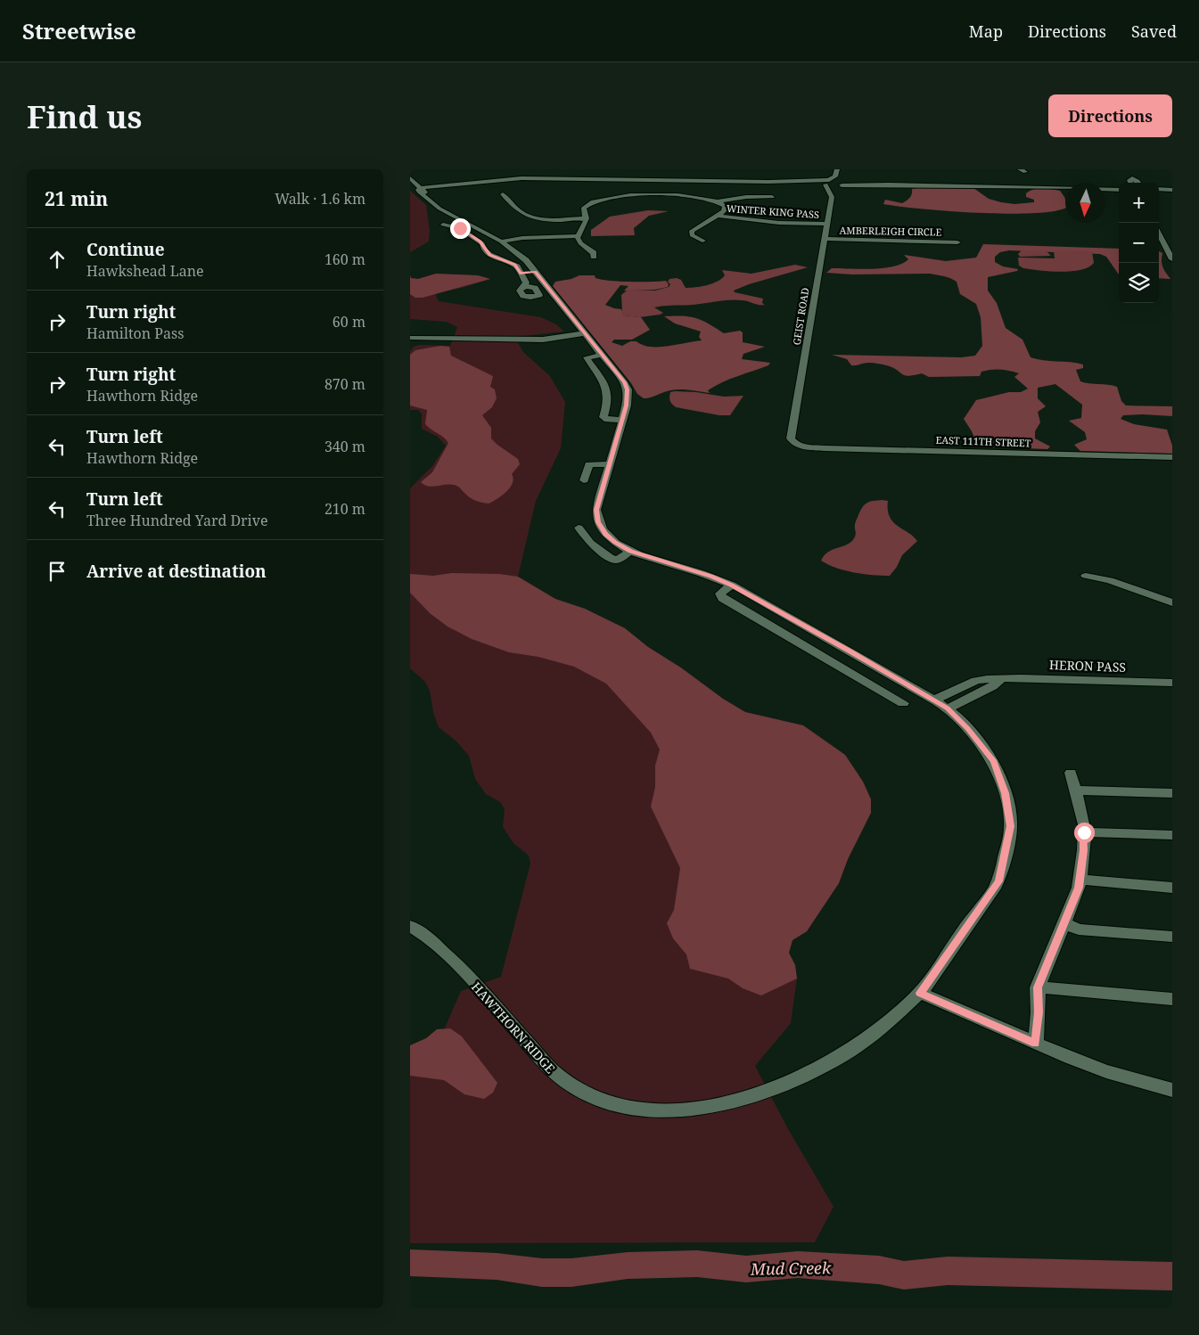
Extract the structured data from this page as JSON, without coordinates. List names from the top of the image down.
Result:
{
  "streets": {
    "street": [
      "WINTER KING PASS",
      "AMBERLEIGH CIRCLE",
      "GEIST ROAD",
      "EAST 111TH STREET",
      "HERON PASS",
      "HAWTHORN RIDGE"
    ]
  },
  "crossings": [
    ["WINTER KING PASS", "GEIST ROAD"],
    ["AMBERLEIGH CIRCLE", "GEIST ROAD"],
    ["GEIST ROAD", "EAST 111TH STREET"],
    ["HERON PASS", "HAWTHORN RIDGE"]
  ],
  "water": ["Mud Creek"],
  "north": "bottom",
  "page": {
    "header": "Streetwise",
    "nav": ["Map", "Directions", "Saved"],
    "buttons": "Directions",
    "title": "Find us",
    "heading": ["21 min", "Walk · 1.6 km"],
    "map_buttons": ["+", "−"],
    "list": [
      ["Continue", "Hawkshead Lane", "160 m"],
      ["Turn right", "Hamilton Pass", "60 m"],
      ["Turn right", "Hawthorn Ridge", "870 m"],
      ["Turn left", "Hawthorn Ridge", "340 m"],
      ["Turn left", "Three Hundred Yard Drive", "210 m"],
      "Arrive at destination"
    ]
  }
}
